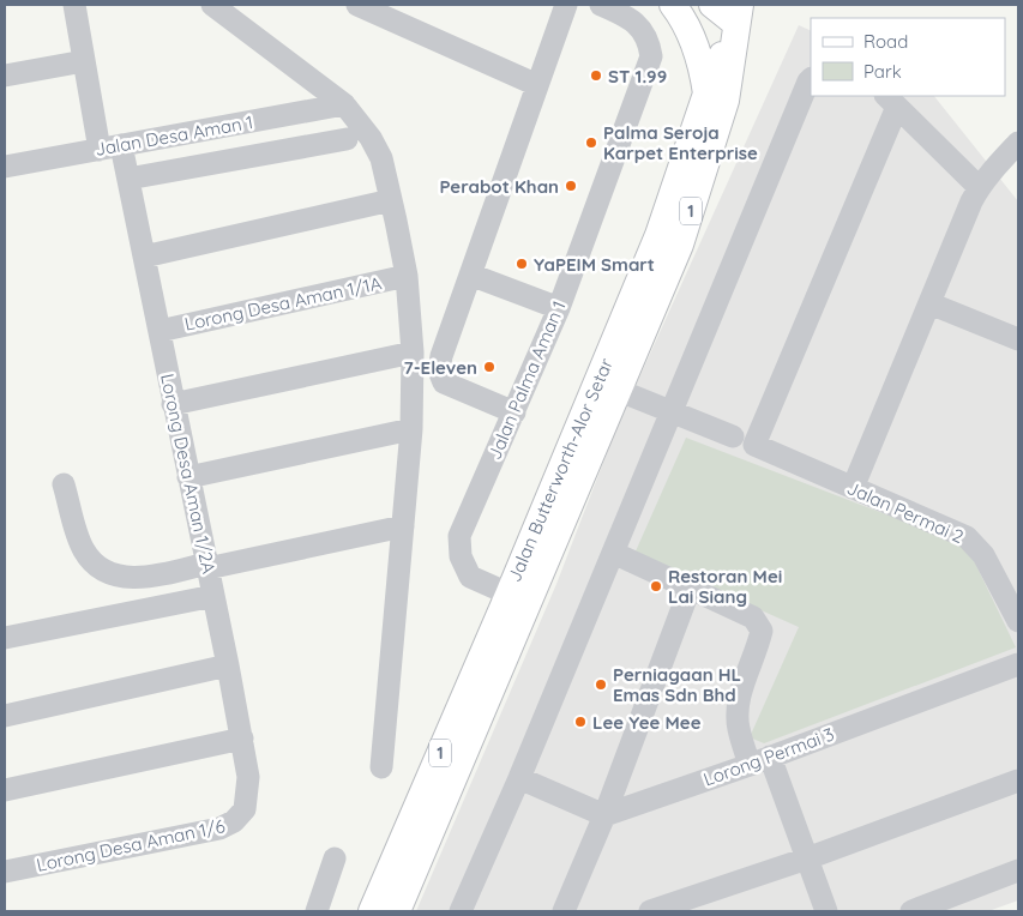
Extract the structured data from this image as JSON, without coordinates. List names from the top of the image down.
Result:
{
  "streets": {
    "main road": ["1", "Jalan Butterworth-Alor Setar"],
    "street": [
      "Jalan Desa Aman 1",
      "Lorong Desa Aman 1/1A",
      "Jalan Palma Aman 1",
      "Lorong Desa Aman 1/2A",
      "Jalan Permai 2",
      "Lorong Permai 3",
      "Lorong Desa Aman 1/6"
    ]
  },
  "crossings": [
    ["Jalan Desa Aman 1", "Lorong Desa Aman 1/2A"],
    ["Lorong Desa Aman 1/1A", "Lorong Desa Aman 1/2A"],
    ["Jalan Palma Aman 1", "Jalan Butterworth-Alor Setar"],
    ["Lorong Desa Aman 1/2A", "Lorong Desa Aman 1/6"]
  ],
  "places": [
    "ST 1.99",
    "Palma Seroja Karpet Enterprise",
    "Perabot Khan",
    "YaPEIM Smart",
    "7-Eleven",
    "Restoran Mei Lai Siang",
    "Perniagaan HL Emas Sdn Bhd",
    "Lee Yee Mee"
  ],
  "legend": ["Road", "Park"]
}
